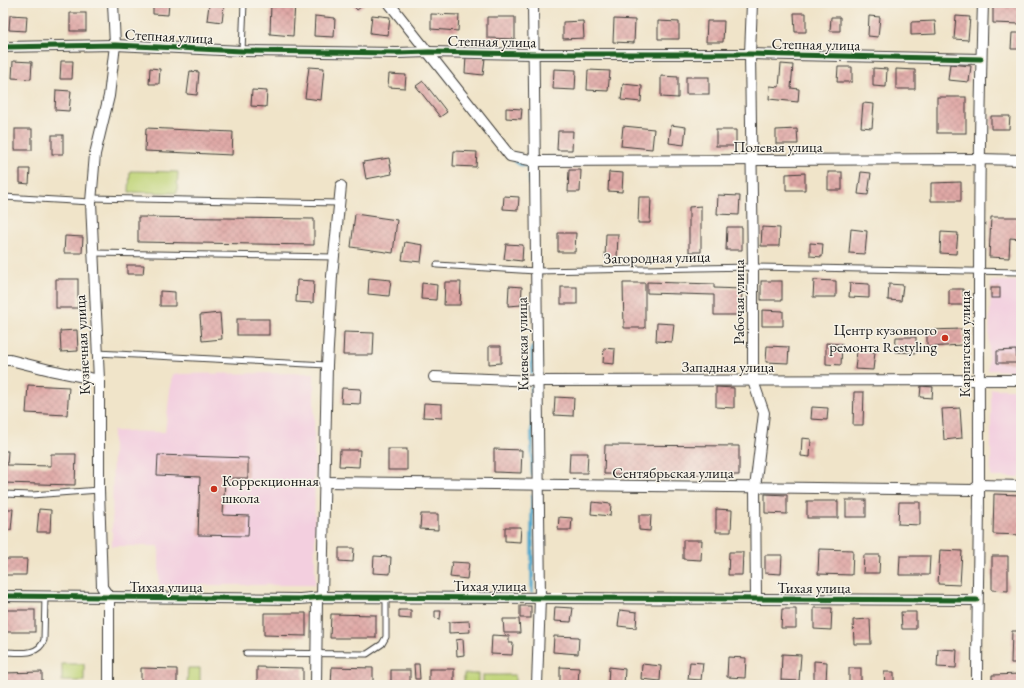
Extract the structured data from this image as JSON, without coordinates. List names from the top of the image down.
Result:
{
  "streets": {
    "street": [
      "Степная улица",
      "Полевая улица",
      "Рабочая улица",
      "Киевская улица",
      "Карпатская улица",
      "Кузнечная улица",
      "Западная улица",
      "Сентябрьская улица",
      "Тихая улица"
    ],
    "lane": ["Загородная улица"]
  },
  "crossings": [
    ["Степная улица", "Полевая улица"],
    ["Степная улица", "Рабочая улица"],
    ["Степная улица", "Киевская улица"],
    ["Степная улица", "Карпатская улица"],
    ["Степная улица", "Кузнечная улица"],
    ["Полевая улица", "Рабочая улица"],
    ["Полевая улица", "Киевская улица"],
    ["Полевая улица", "Карпатская улица"],
    ["Загородная улица", "Рабочая улица"],
    ["Загородная улица", "Киевская улица"],
    ["Загородная улица", "Карпатская улица"],
    ["Рабочая улица", "Западная улица"],
    ["Рабочая улица", "Сентябрьская улица"],
    ["Рабочая улица", "Тихая улица"],
    ["Киевская улица", "Западная улица"],
    ["Киевская улица", "Сентябрьская улица"],
    ["Киевская улица", "Тихая улица"],
    ["Карпатская улица", "Западная улица"],
    ["Карпатская улица", "Сентябрьская улица"],
    ["Карпатская улица", "Тихая улица"],
    ["Кузнечная улица", "Тихая улица"]
  ],
  "places": ["Центр кузовного ремонта Restyling", "Коррекционная школа"]
}
